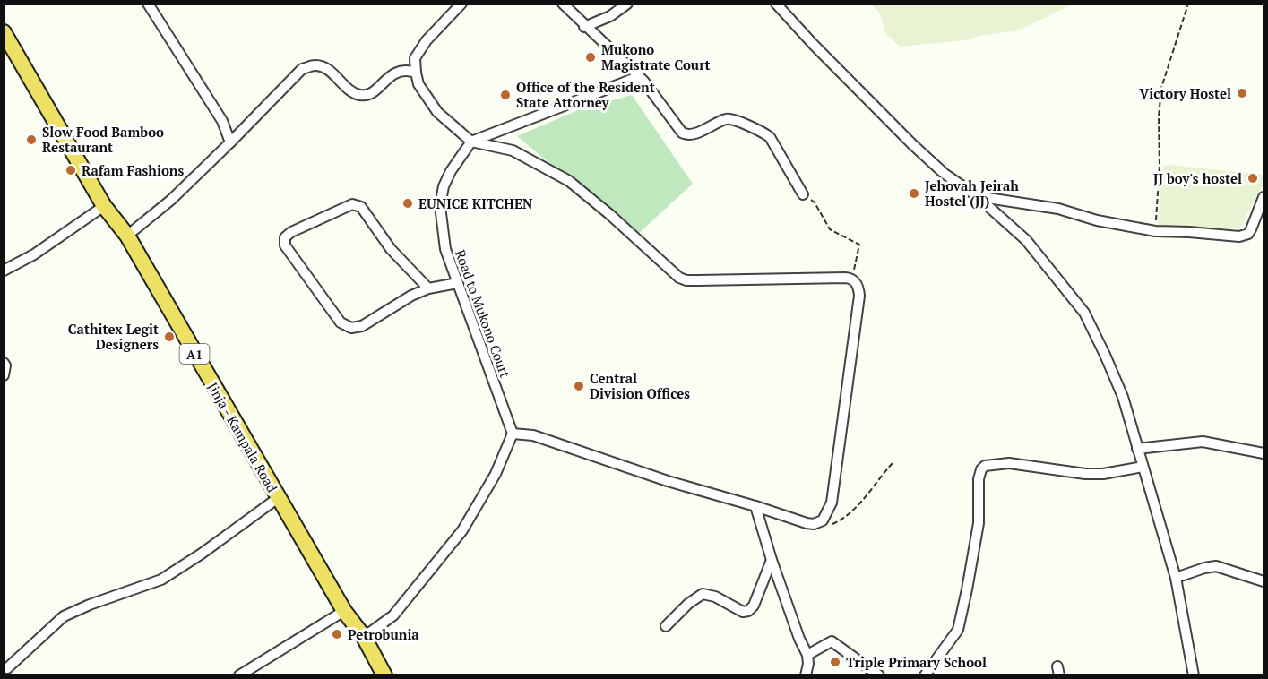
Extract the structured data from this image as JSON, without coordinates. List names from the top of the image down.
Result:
{
  "streets": {
    "highway": ["A1", "Jinja - Kampala Road"],
    "street": ["Road to Mukono Court"]
  },
  "places": [
    "Mukono Magistrate Court",
    "Victory Hostel",
    "Office of the Resident State Attorney",
    "Slow Food Bamboo Restaurant",
    "Rafam Fashions",
    "JJ boy's hostel",
    "Jehovah Jeirah Hostel (JJ)",
    "EUNICE KITCHEN",
    "Cathitex Legit Designers",
    "Central Division Offices",
    "Petrobunia",
    "Triple Primary School"
  ]
}
